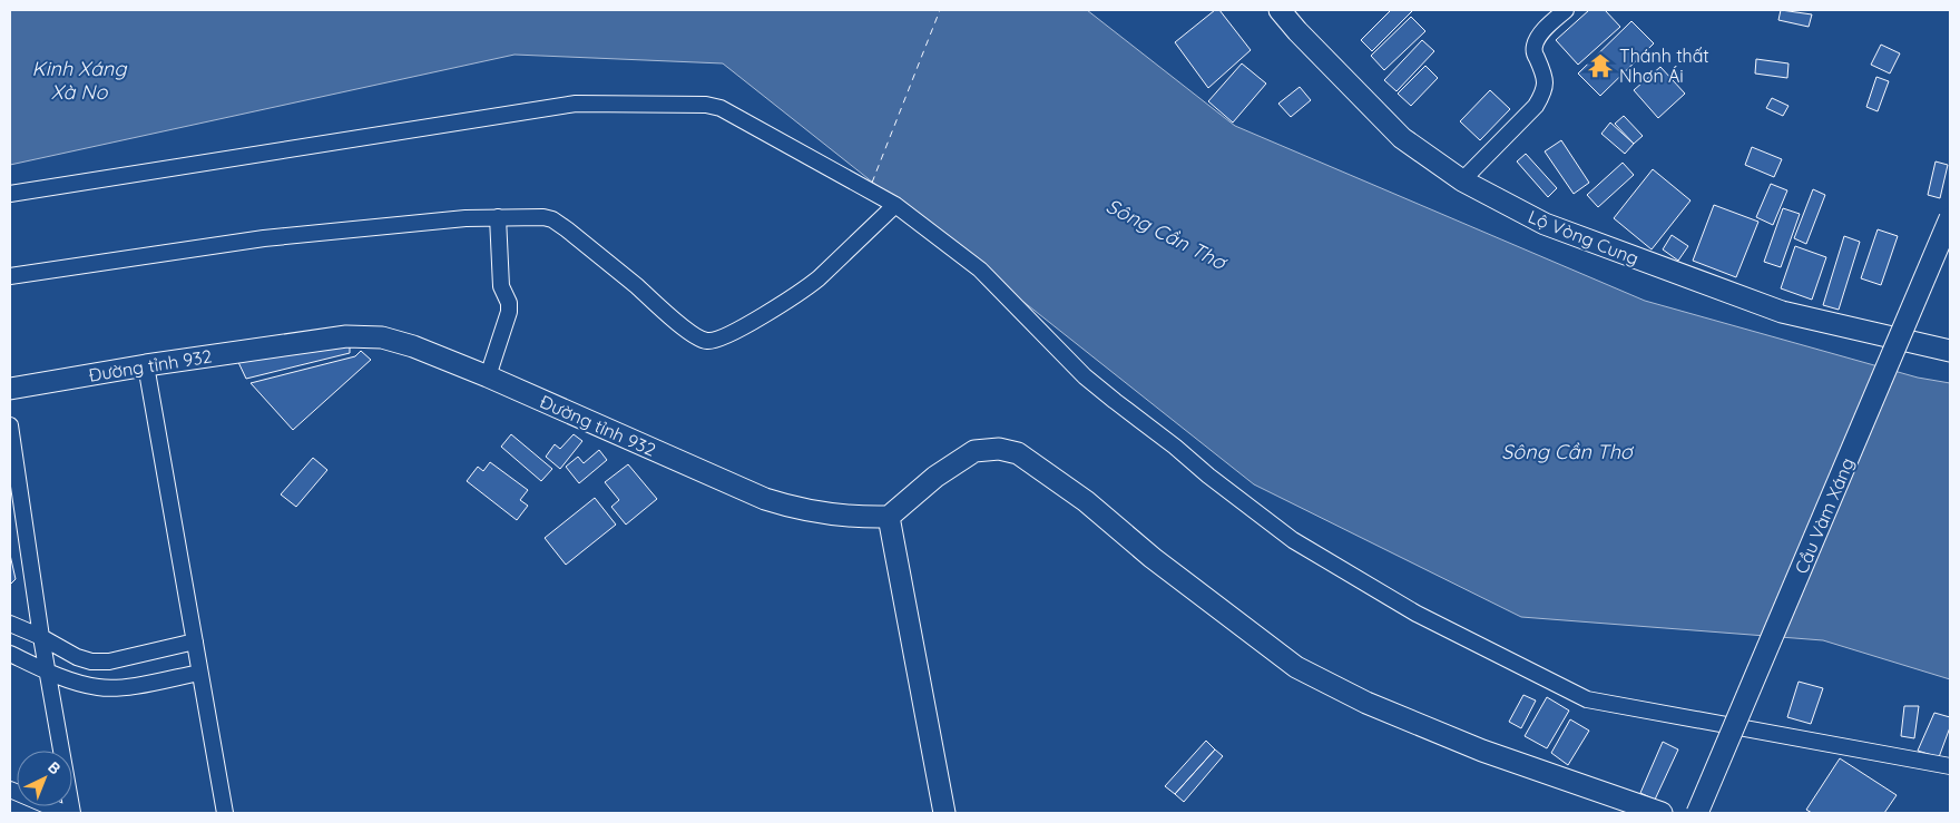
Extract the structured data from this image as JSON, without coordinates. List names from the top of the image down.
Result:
{
  "streets": {
    "main road": ["Lộ Vòng Cung", "Đường tỉnh 932", "Cầu Vàm Xáng"]
  },
  "water": ["Kinh Xáng Xà No", "Sông Cần Thơ"],
  "places": {
    "temple": ["Thánh thất Nhơn Ái"]
  },
  "north": "top right"
}
